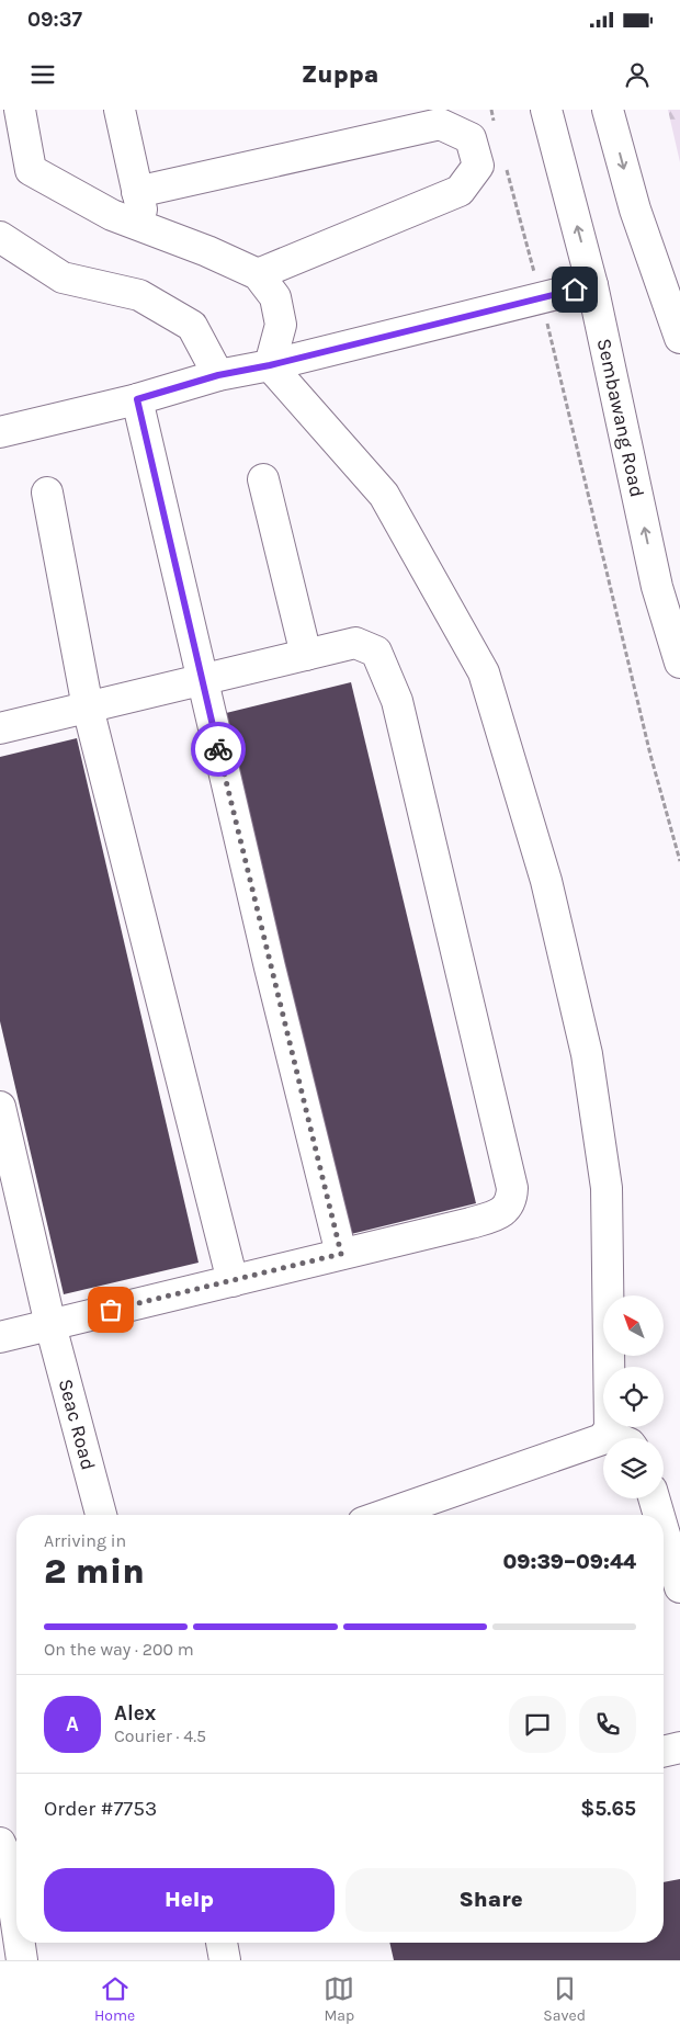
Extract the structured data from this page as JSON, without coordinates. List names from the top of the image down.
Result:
{
  "streets": {
    "main road": ["Sembawang Road", "Seac Road"]
  },
  "north": "top left",
  "page": {
    "status": "09:37",
    "header": "Zuppa",
    "heading": ["2 min", "Arriving in", "09:39–09:44"],
    "panel": [
      "Alex",
      "Courier · 4.5",
      "Order #7753",
      "$5.65"
    ],
    "bar": "On the way · 200 m",
    "round": "A",
    "buttons": ["Help", "Share"],
    "tabs": ["Home", "Map", "Saved"]
  }
}
